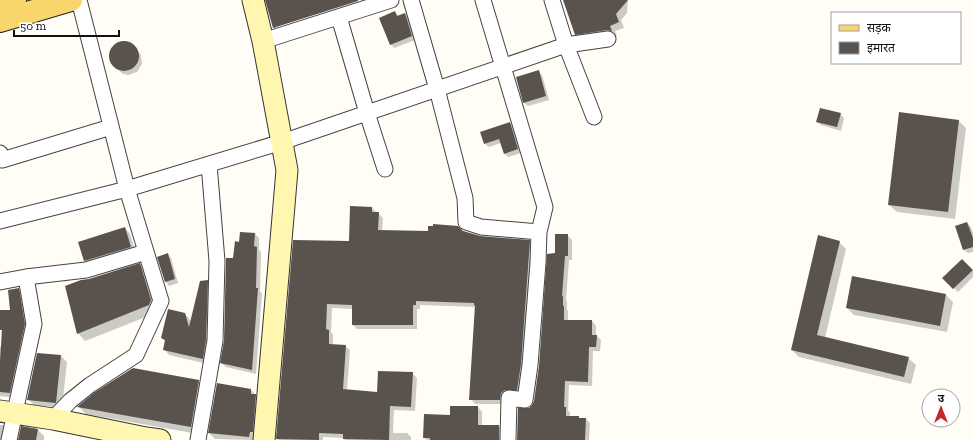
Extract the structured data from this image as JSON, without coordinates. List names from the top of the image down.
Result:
{
  "legend": ["सड़क", "इमारत"],
  "scale_bar": "50 m",
  "north": "top"
}
